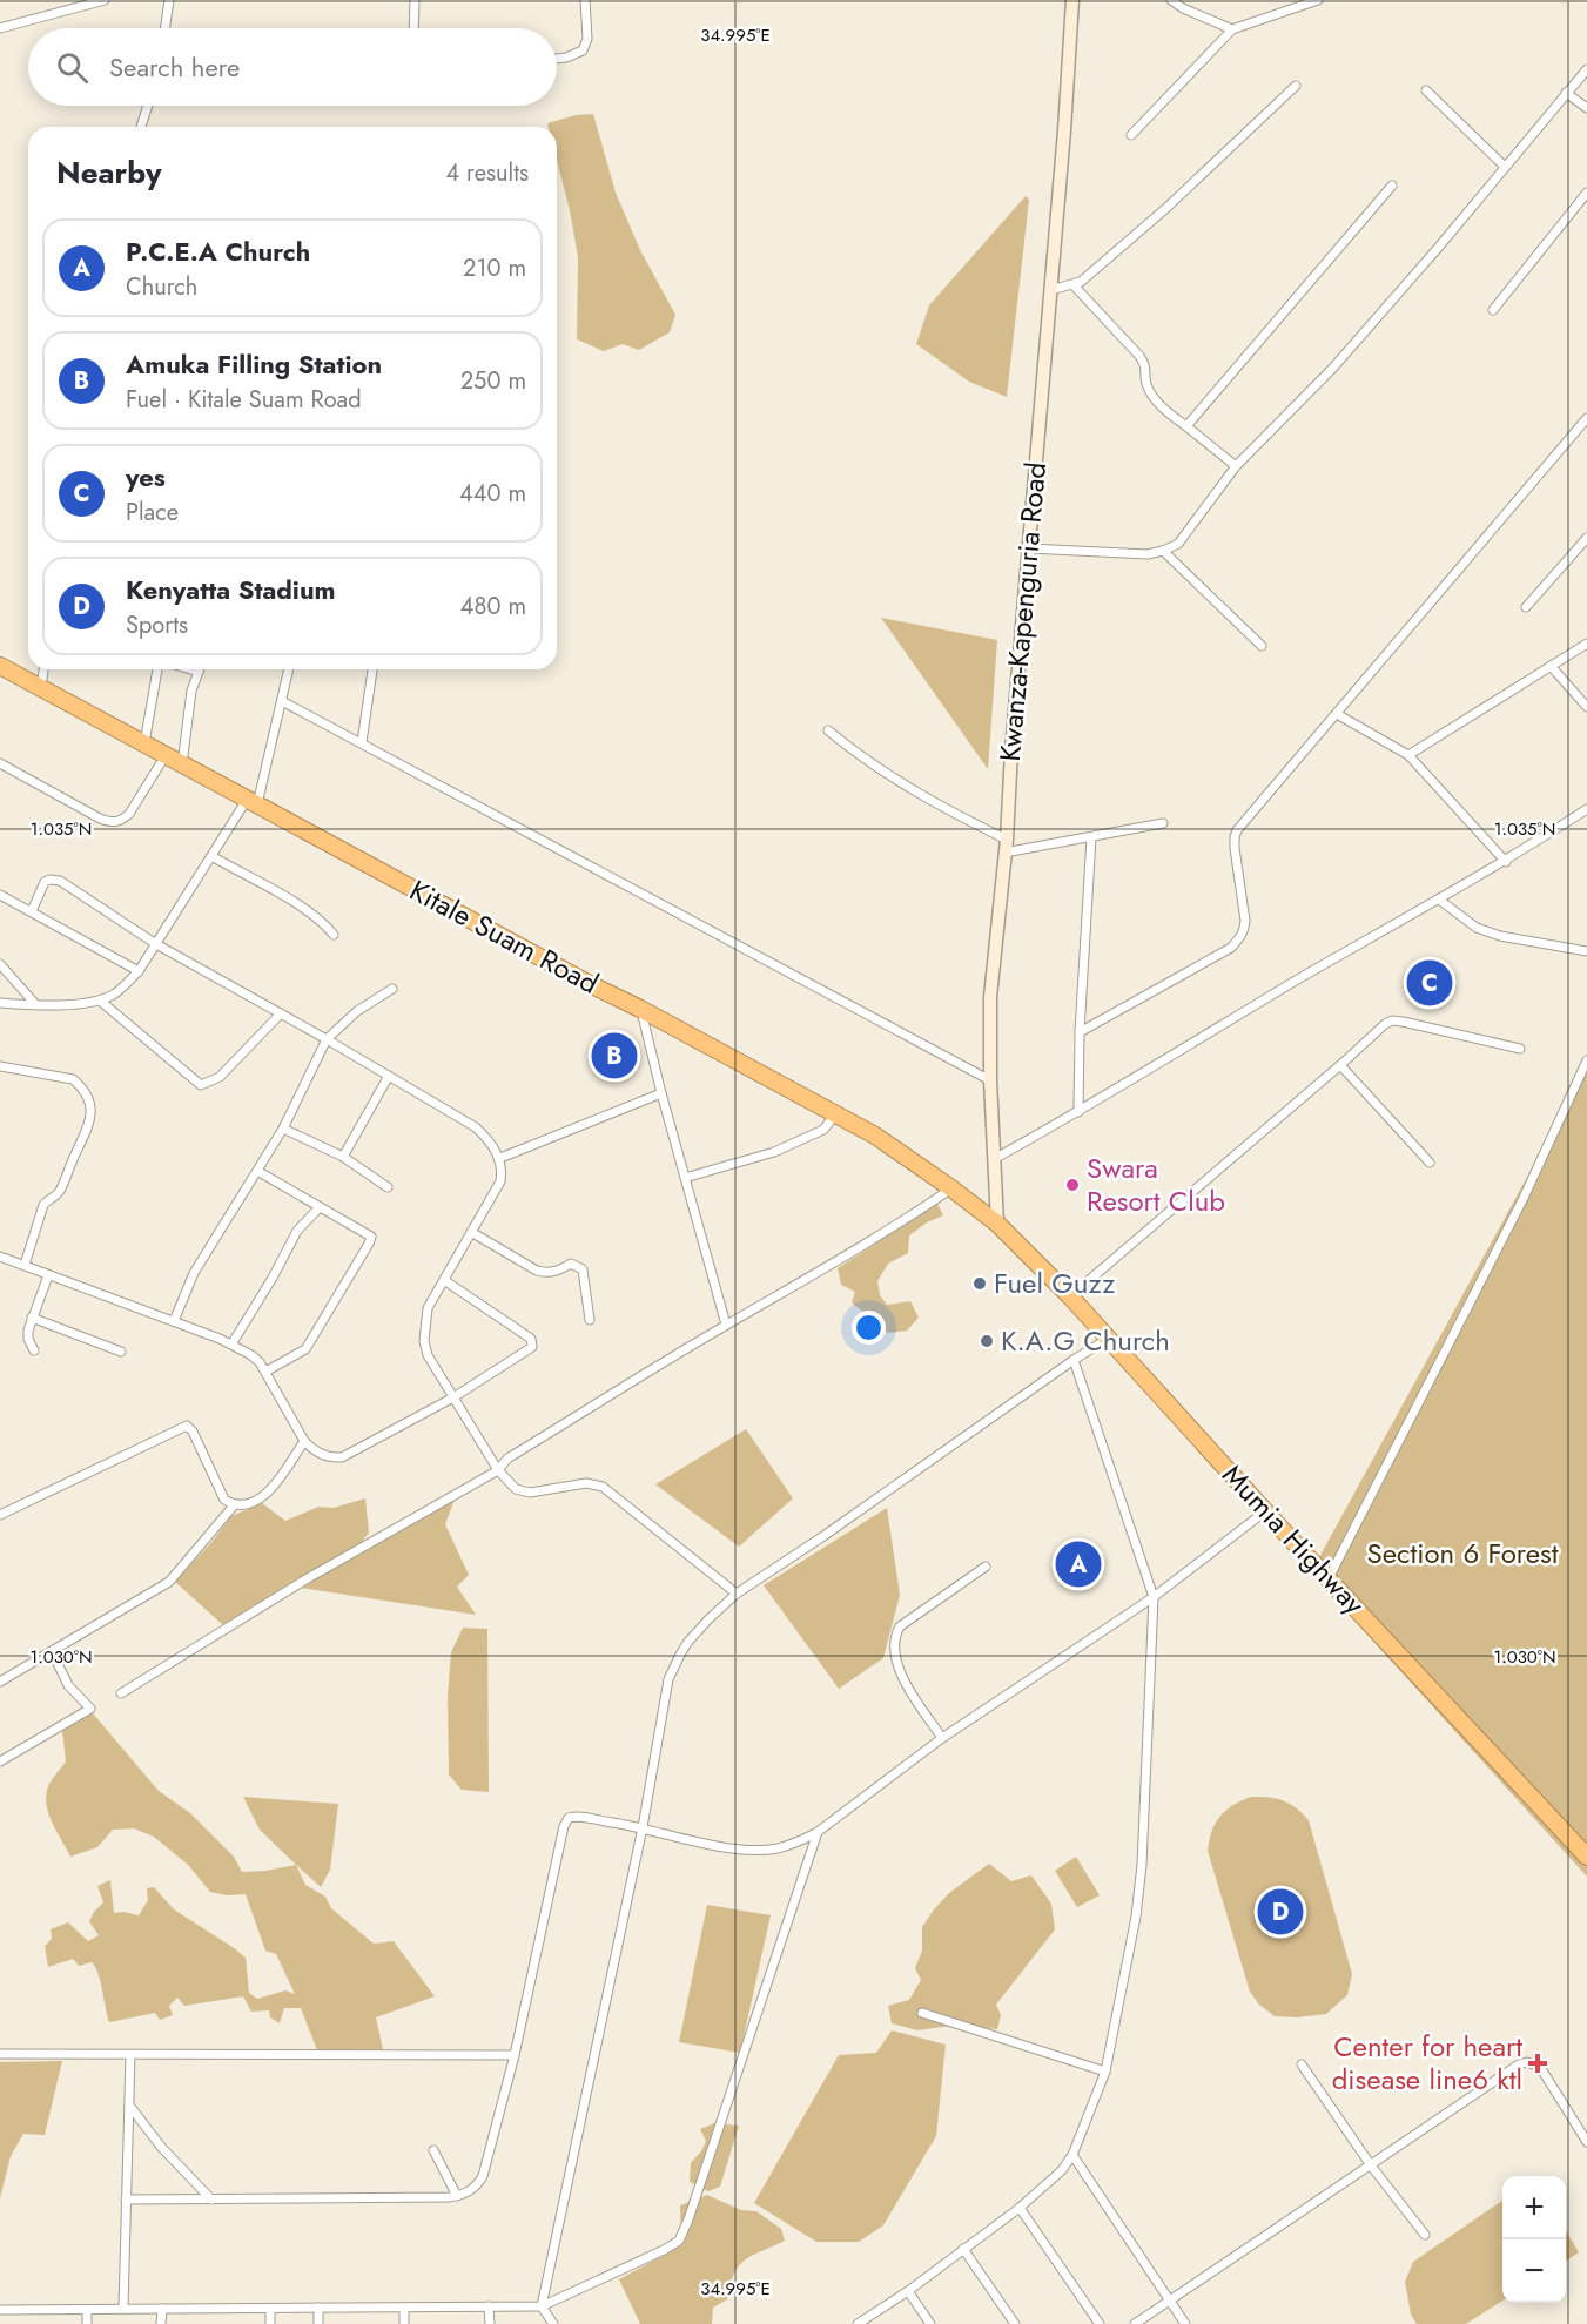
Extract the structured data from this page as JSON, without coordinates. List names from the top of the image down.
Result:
{
  "streets": {
    "highway": ["Kitale Suam Road", "Mumia Highway"],
    "street": ["Kwanza-Kapenguria Road"]
  },
  "crossings": [
    ["Kwanza-Kapenguria Road", "Kitale Suam Road"],
    ["Kwanza-Kapenguria Road", "Mumia Highway"],
    ["Kitale Suam Road", "Mumia Highway"]
  ],
  "parks": ["Section 6 Forest"],
  "places": {
    "other": ["Swara Resort Club", "Fuel Guzz", "K.A.G Church"],
    "health": ["Center for heart disease line6 ktl"]
  },
  "page": {
    "search": "Search here",
    "heading": ["Nearby", "4 results"],
    "list": [
      {
        "mark": "A",
        "name": "P.C.E.A Church",
        "note": "Church",
        "value": "210 m"
      },
      {
        "mark": "B",
        "name": "Amuka Filling Station",
        "note": "Fuel · Kitale Suam Road",
        "value": "250 m"
      },
      {
        "mark": "C",
        "name": "yes",
        "note": "Place",
        "value": "440 m"
      },
      {
        "mark": "D",
        "name": "Kenyatta Stadium",
        "note": "Sports",
        "value": "480 m"
      }
    ],
    "pins": [
      "C",
      "B",
      "A",
      "D"
    ],
    "map_buttons": ["+", "−"]
  },
  "coordinates": ["34.995°E", "1.035°N", "1.030°N"]
}
